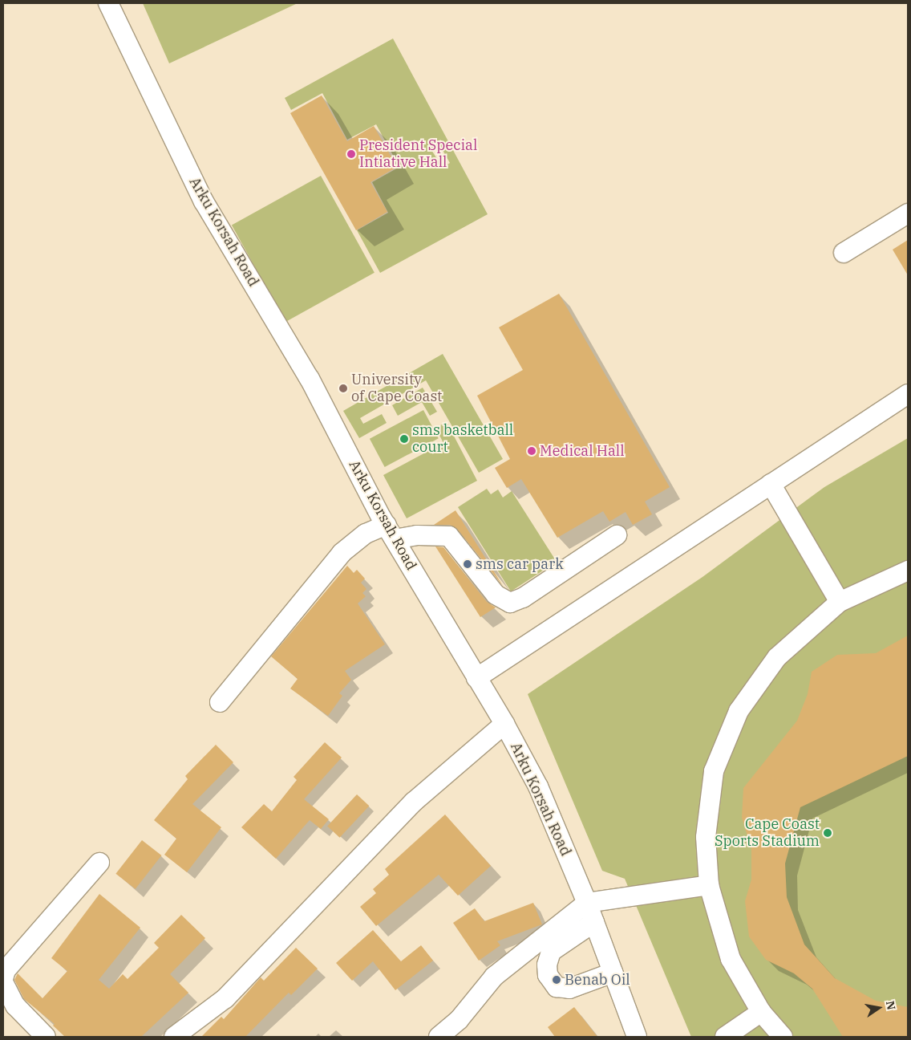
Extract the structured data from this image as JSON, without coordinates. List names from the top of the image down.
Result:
{
  "streets": {
    "street": ["Arku Korsah Road"]
  },
  "places": [
    "President Special Intiative Hall",
    "University of Cape Coast",
    "sms basketball court",
    "Medical Hall",
    "sms car park",
    "Cape Coast Sports Stadium",
    "Benab Oil"
  ],
  "north": "right"
}
